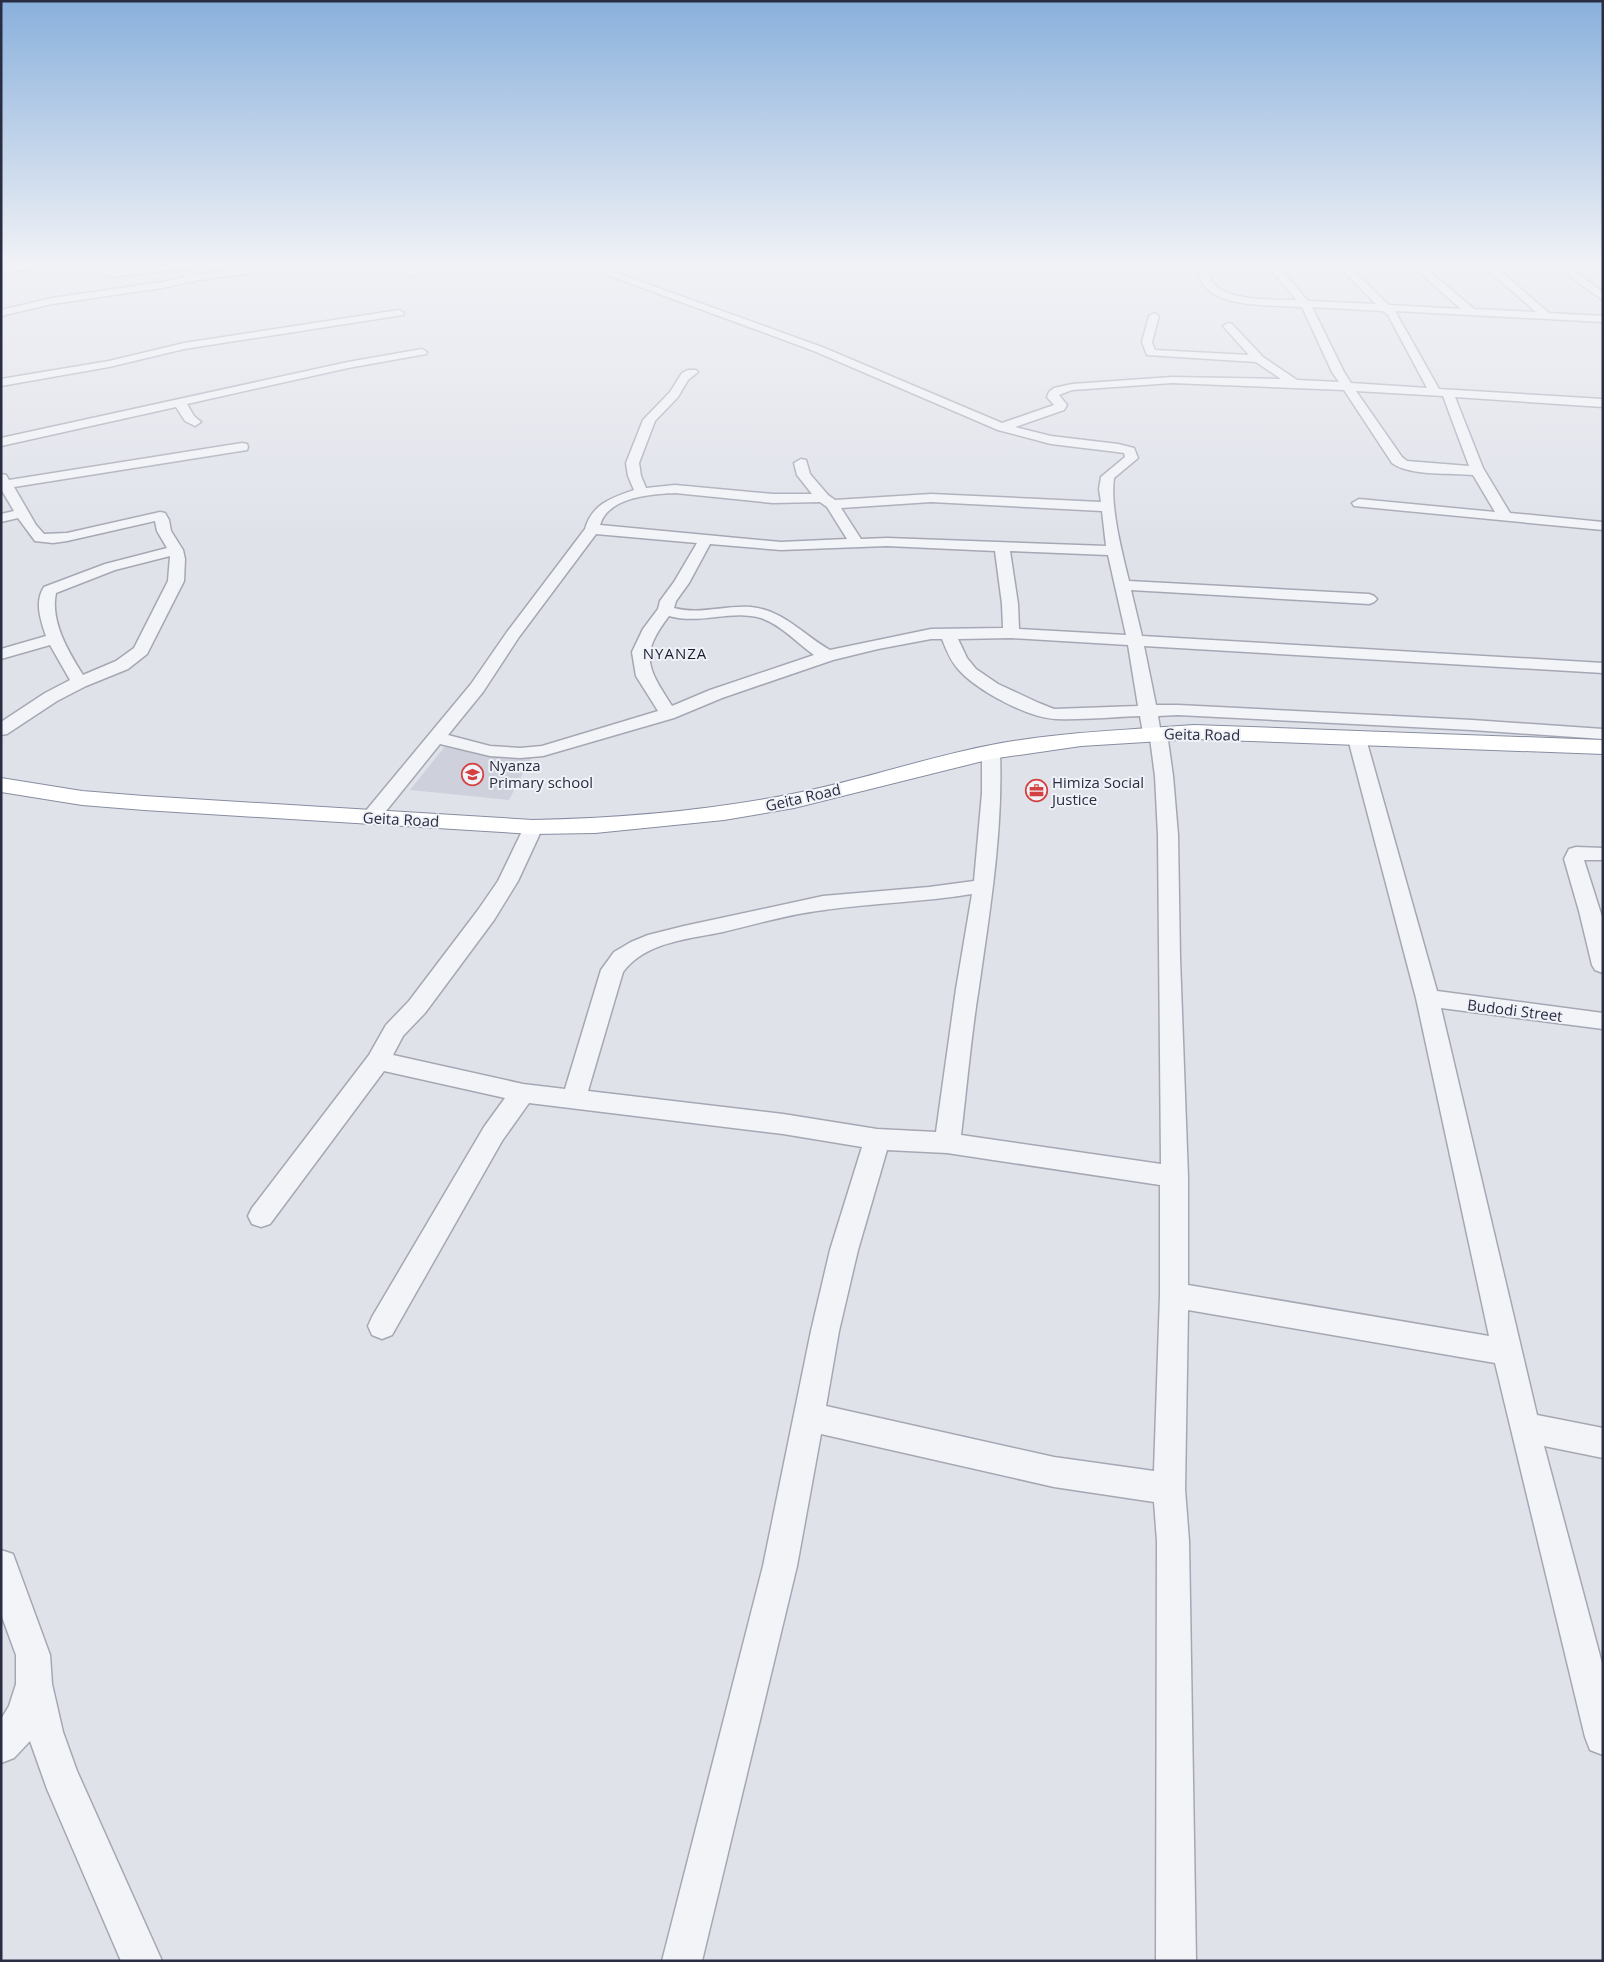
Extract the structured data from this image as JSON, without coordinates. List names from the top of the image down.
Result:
{
  "streets": {
    "highway": ["Geita Road"],
    "street": ["Budodi Street"]
  },
  "districts": ["NYANZA"],
  "places": {
    "school or university": ["Nyanza Primary school"],
    "office": ["Himiza Social Justice"]
  }
}
